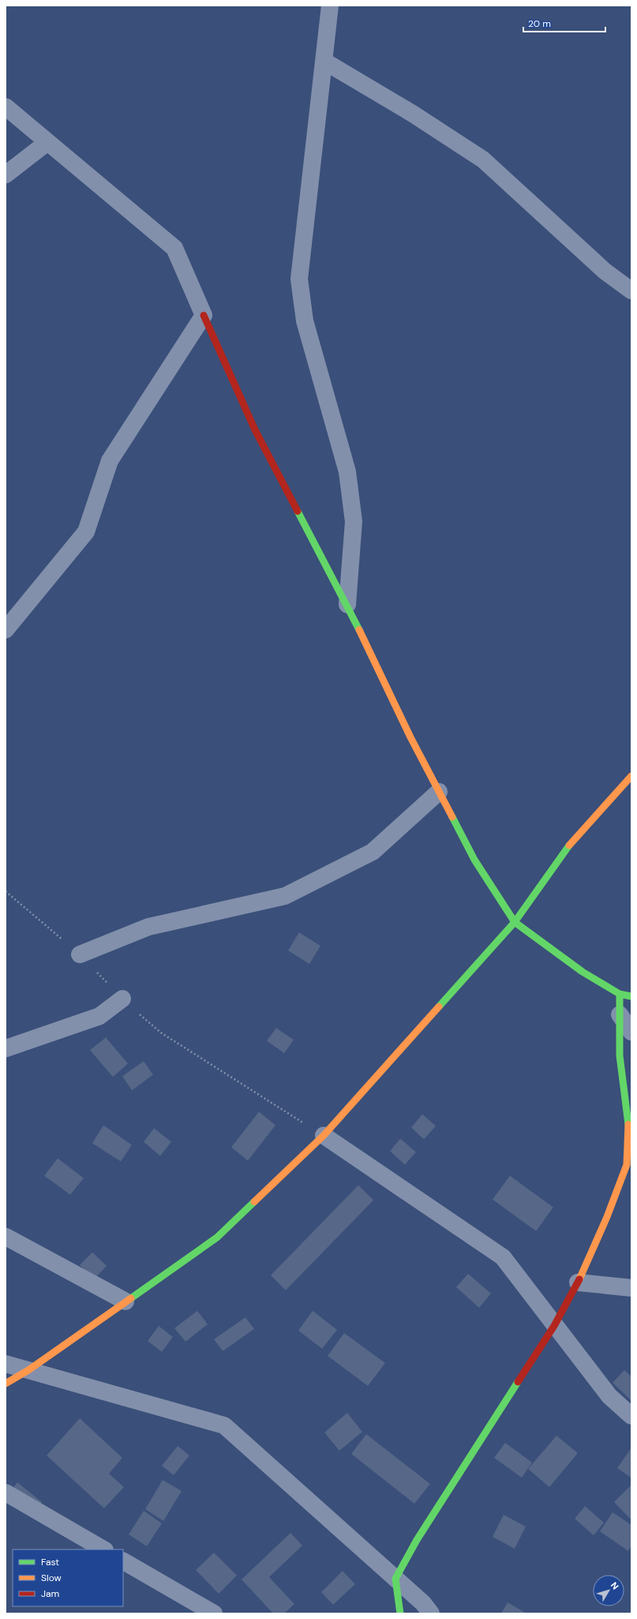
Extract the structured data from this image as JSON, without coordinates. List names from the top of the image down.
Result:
{
  "legend": ["Fast", "Slow", "Jam"],
  "scale_bar": "20 m",
  "north": "top right"
}
